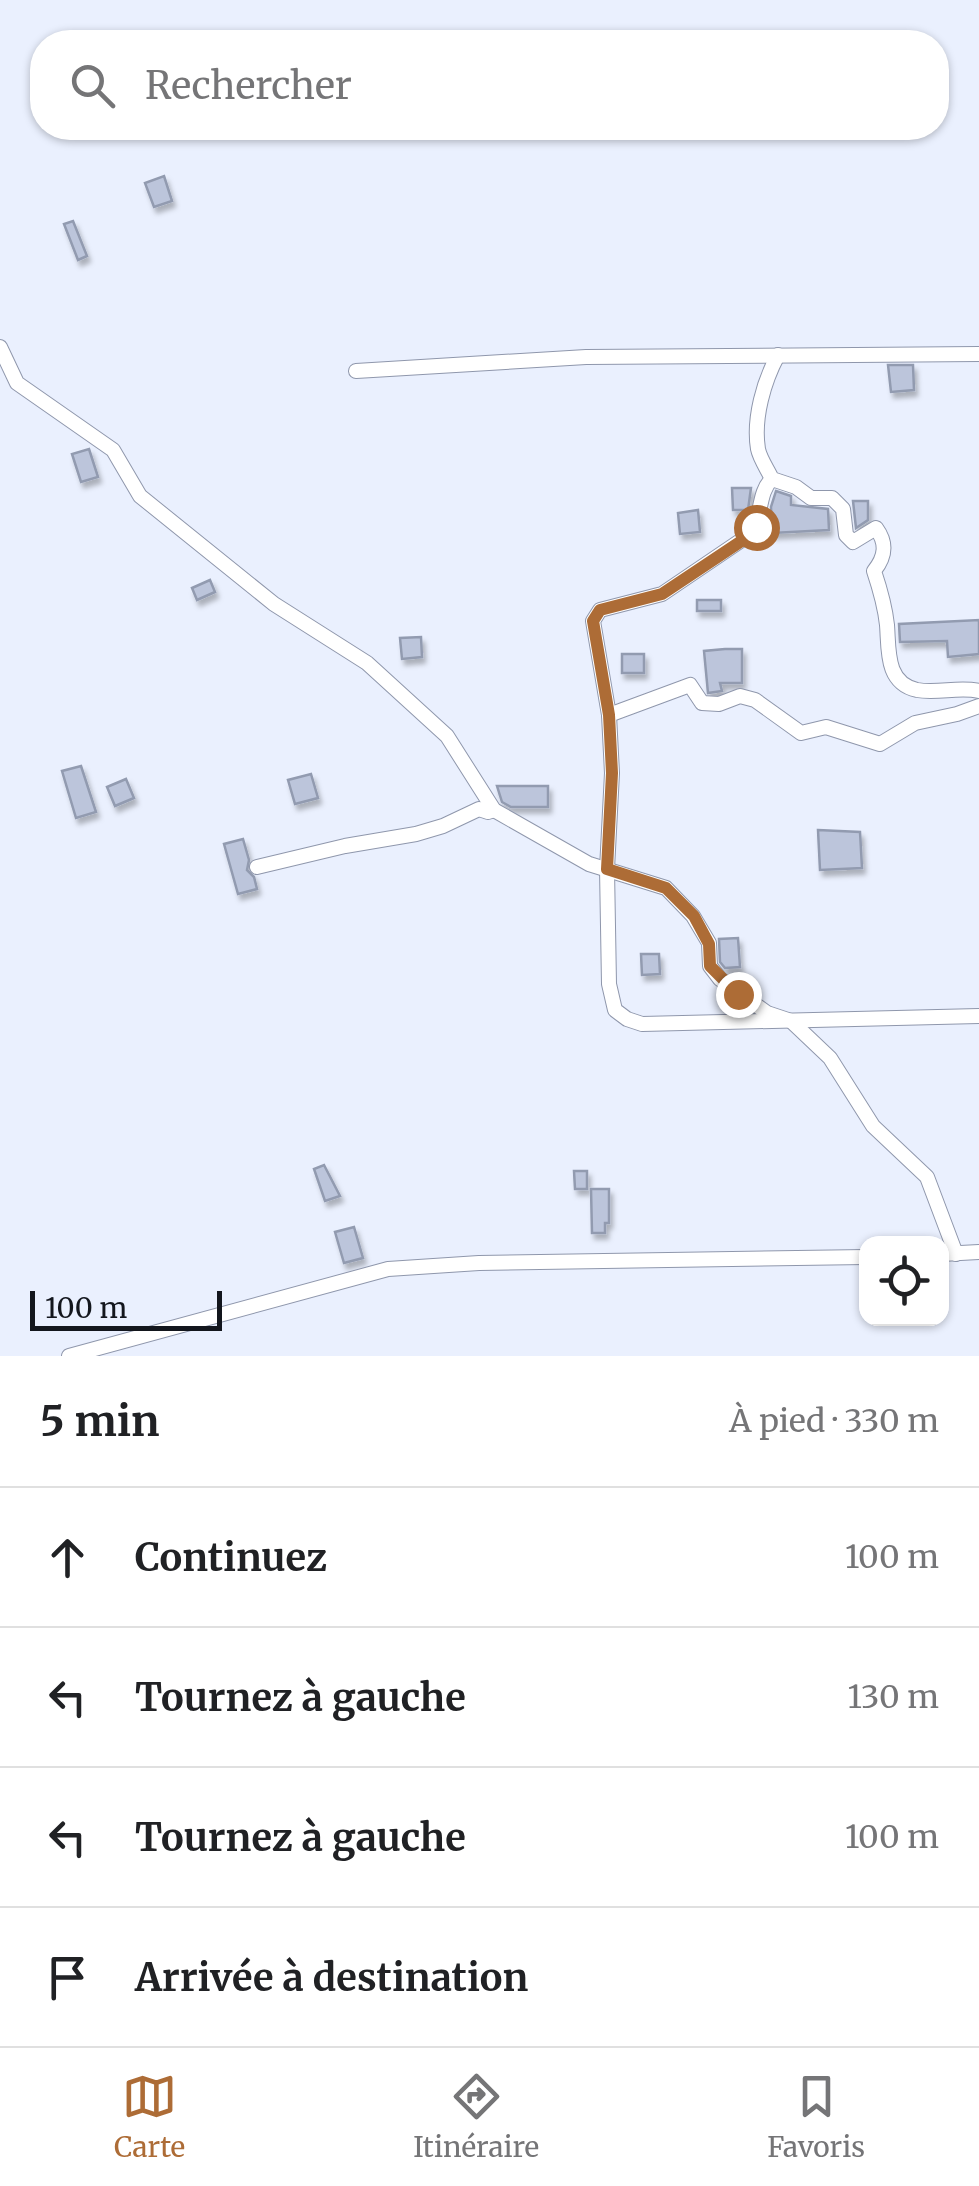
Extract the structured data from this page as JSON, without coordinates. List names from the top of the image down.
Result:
{
  "scale_bar": "100 m",
  "page": {
    "search": "Rechercher",
    "scale": "100 m",
    "heading": ["5 min", "À pied · 330 m"],
    "list": [
      ["Continuez", "100 m"],
      ["Tournez à gauche", "130 m"],
      ["Tournez à gauche", "100 m"],
      "Arrivée à destination"
    ],
    "nav": ["Carte", "Itinéraire", "Favoris"]
  }
}
